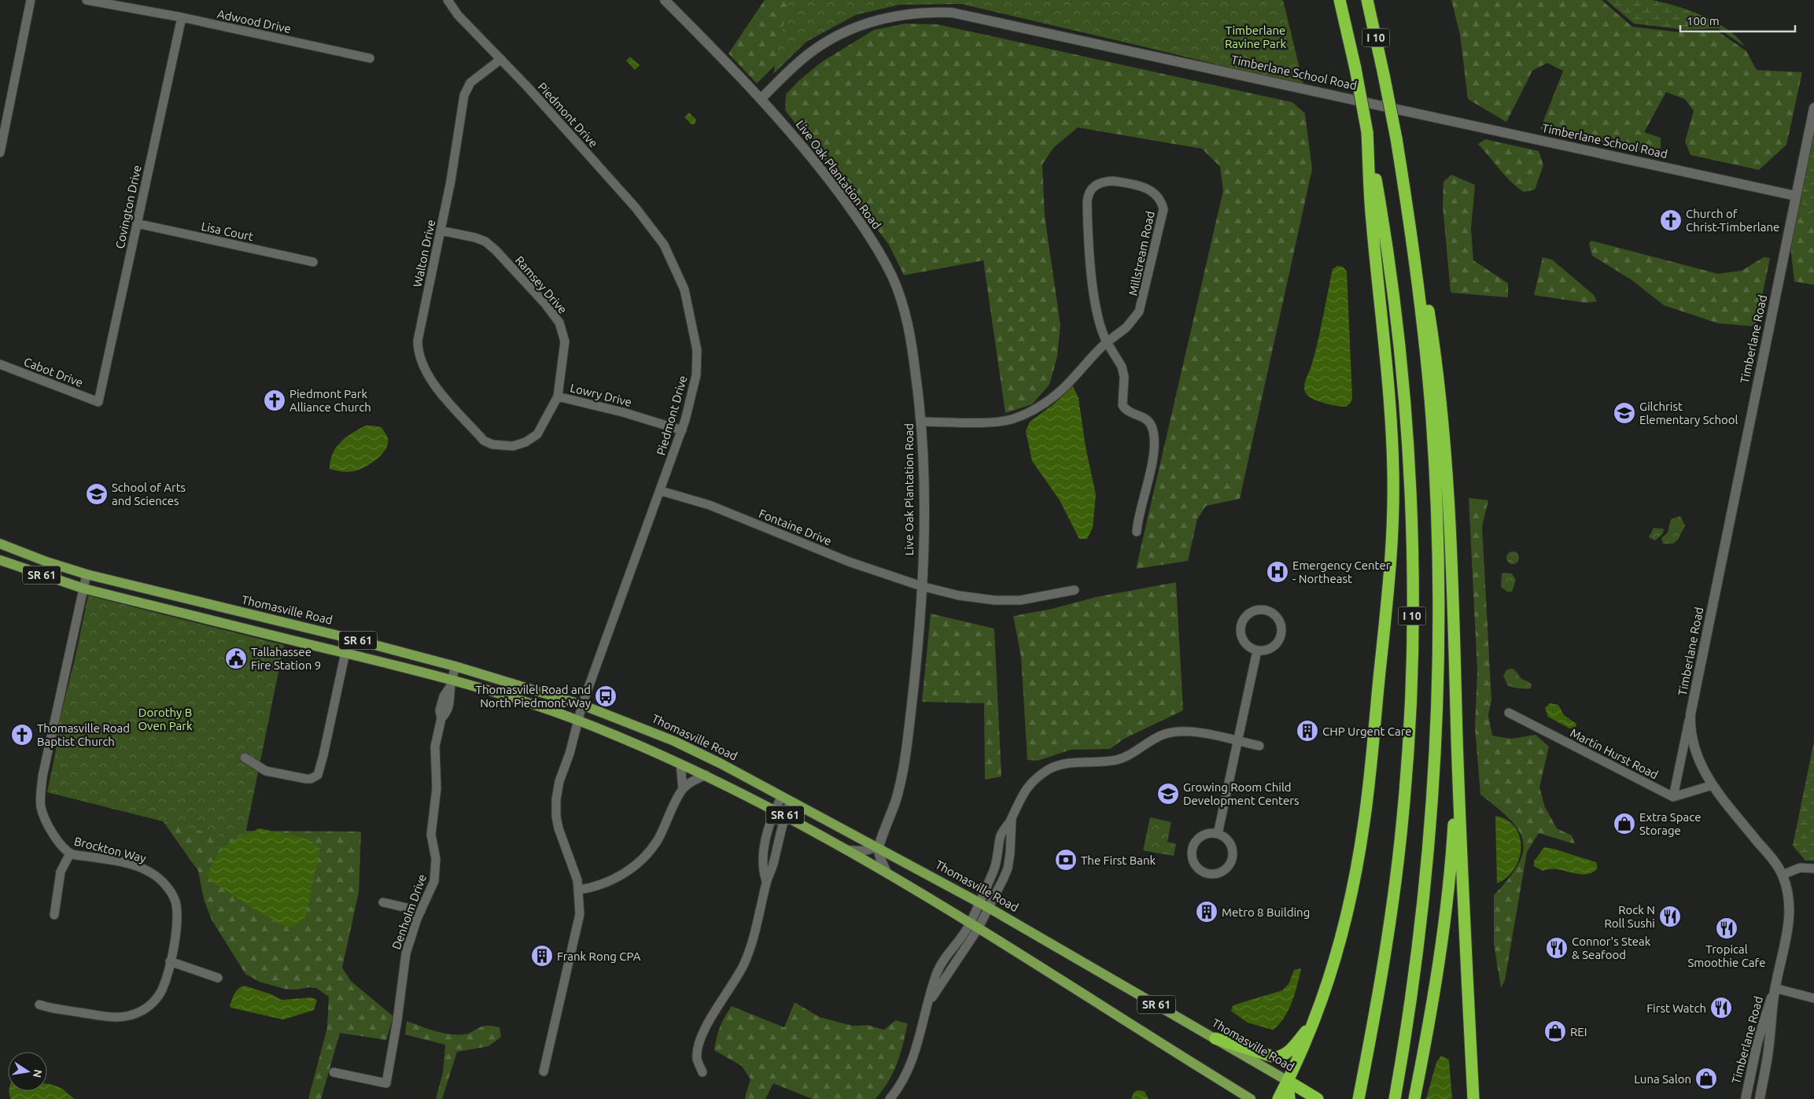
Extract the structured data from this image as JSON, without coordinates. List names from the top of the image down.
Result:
{
  "streets": {
    "highway": ["I 10", "SR 61", "Thomasville Road"],
    "street": [
      "Adwood Drive",
      "Timberlane School Road",
      "Piedmont Drive",
      "Live Oak Plantation Road",
      "Covington Drive",
      "Lisa Court",
      "Walton Drive",
      "Millstream Road",
      "Ramsey Drive",
      "Timberlane Road",
      "Cabot Drive",
      "Lowry Drive",
      "Fontaine Drive",
      "Martin Hurst Road",
      "Brockton Way",
      "Denholm Drive"
    ]
  },
  "crossings": [
    ["Adwood Drive", "Covington Drive"],
    ["Timberlane School Road", "Live Oak Plantation Road"],
    ["Timberlane School Road", "Timberlane Road"],
    ["Piedmont Drive", "Walton Drive"],
    ["Piedmont Drive", "Lowry Drive"],
    ["Piedmont Drive", "Fontaine Drive"],
    ["Piedmont Drive", "SR 61"],
    ["Piedmont Drive", "Thomasville Road"],
    ["Live Oak Plantation Road", "Millstream Road"],
    ["Live Oak Plantation Road", "Fontaine Drive"],
    ["Live Oak Plantation Road", "Thomasville Road"],
    ["Covington Drive", "Lisa Court"],
    ["Covington Drive", "Cabot Drive"],
    ["Walton Drive", "Ramsey Drive"],
    ["Walton Drive", "Lowry Drive"],
    ["Ramsey Drive", "Lowry Drive"],
    ["Timberlane Road", "Martin Hurst Road"],
    ["SR 61", "Brockton Way"],
    ["SR 61", "Denholm Drive"],
    ["Thomasville Road", "Brockton Way"],
    ["Thomasville Road", "Denholm Drive"]
  ],
  "parks": ["Timberlane Ravine Park", "Dorothy B Oven Park"],
  "places": {
    "church": ["Church of Christ-Timberlane", "Piedmont Park Alliance Church", "Thomasville Road Baptist Church"],
    "school or university": ["Gilchrist Elementary School", "School of Arts and Sciences", "Growing Room Child Development Centers"],
    "hospital": ["Emergency Center - Northeast"],
    "public building": ["Tallahassee Fire Station 9"],
    "bus stop": ["Thomasvilel Road and North Piedmont Way"],
    "building": ["CHP Urgent Care", "Metro 8 Building", "Frank Rong CPA"],
    "shop": ["Extra Space Storage", "REI", "Luna Salon"],
    "bank": ["The First Bank"],
    "restaurant": [
      "Rock N Roll Sushi",
      "Tropical Smoothie Cafe",
      "Connor's Steak & Seafood",
      "First Watch"
    ]
  },
  "scale_bar": "100 m",
  "north": "right"
}
